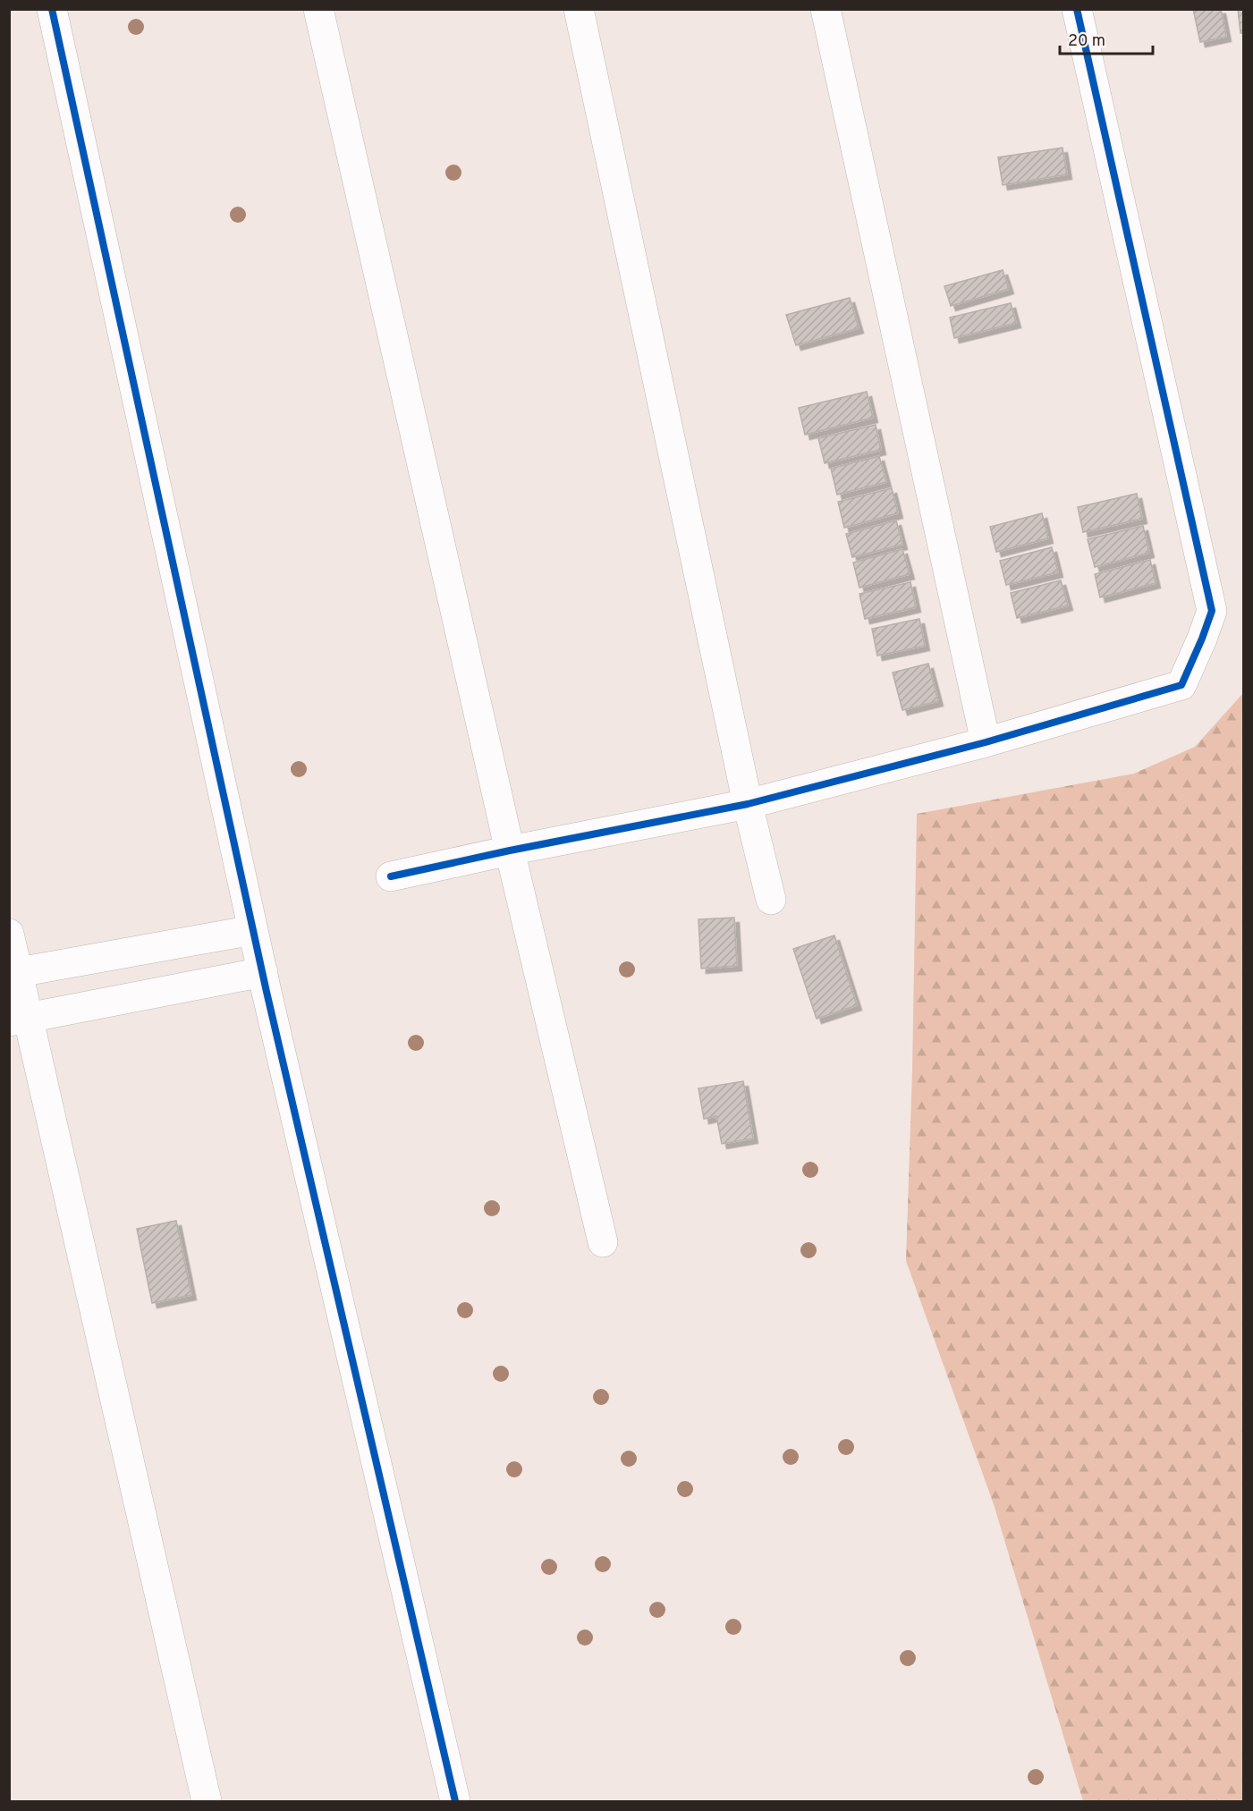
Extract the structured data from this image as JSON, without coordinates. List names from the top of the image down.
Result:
{
  "scale_bar": "20 m"
}
